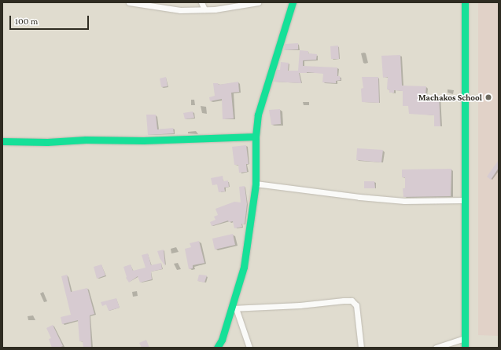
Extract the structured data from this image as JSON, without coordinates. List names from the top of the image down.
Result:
{
  "places": ["Machakos School"],
  "scale_bar": "100 m"
}
